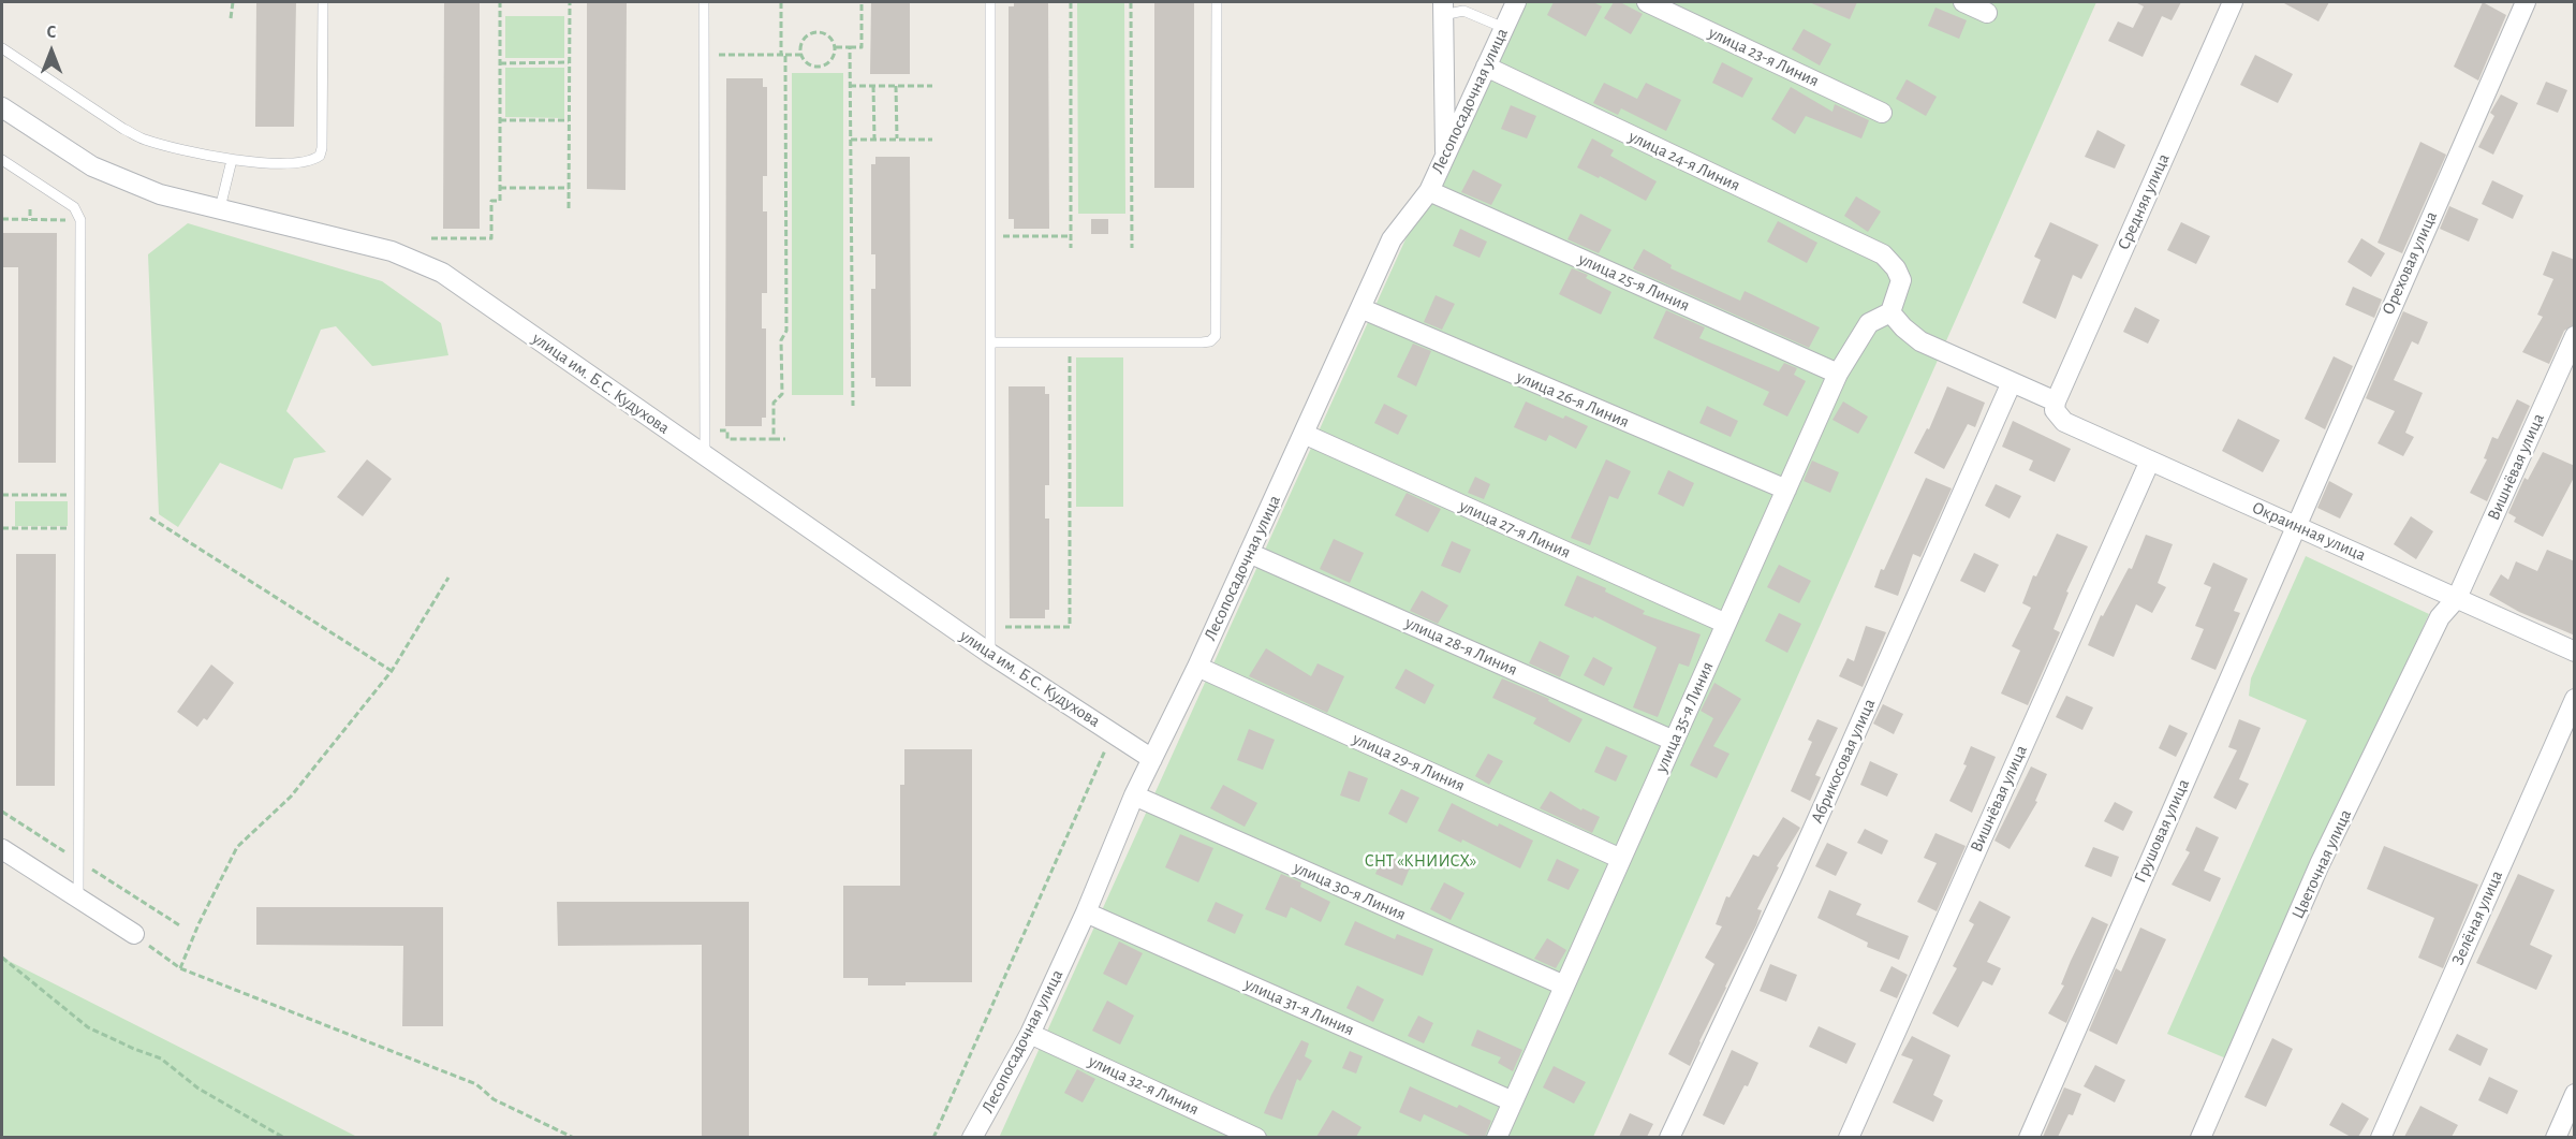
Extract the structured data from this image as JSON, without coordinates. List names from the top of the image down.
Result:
{
  "streets": {
    "street": [
      "улица 23-я Линия",
      "Лесопосадочная улица",
      "улица 24-я Линия",
      "Средняя улица",
      "Ореховая улица",
      "улица 25-я Линия",
      "улица им. Б.С. Кудухова",
      "улица 26-я Линия",
      "Вишнёвая улица",
      "улица 27-я Линия",
      "Окраинная улица",
      "улица 28-я Линия",
      "улица 35-я Линия",
      "Абрикосовая улица",
      "улица 29-я Линия",
      "Грушовая улица",
      "Цветочная улица",
      "улица 30-я Линия",
      "Зелёная улица",
      "улица 31-я Линия",
      "улица 32-я Линия"
    ]
  },
  "crossings": [
    ["Лесопосадочная улица", "улица 24-я Линия"],
    ["Лесопосадочная улица", "улица 25-я Линия"],
    ["Лесопосадочная улица", "улица им. Б.С. Кудухова"],
    ["Лесопосадочная улица", "улица 26-я Линия"],
    ["Лесопосадочная улица", "улица 27-я Линия"],
    ["Лесопосадочная улица", "улица 28-я Линия"],
    ["Лесопосадочная улица", "улица 29-я Линия"],
    ["Лесопосадочная улица", "улица 30-я Линия"],
    ["Лесопосадочная улица", "улица 31-я Линия"],
    ["Лесопосадочная улица", "улица 32-я Линия"],
    ["улица 24-я Линия", "улица 35-я Линия"],
    ["Средняя улица", "Окраинная улица"],
    ["Ореховая улица", "Окраинная улица"],
    ["Ореховая улица", "Грушовая улица"],
    ["улица 25-я Линия", "улица 35-я Линия"],
    ["улица 26-я Линия", "улица 35-я Линия"],
    ["Вишнёвая улица", "Окраинная улица"],
    ["Вишнёвая улица", "Цветочная улица"],
    ["улица 27-я Линия", "улица 35-я Линия"],
    ["Окраинная улица", "Грушовая улица"],
    ["Окраинная улица", "Цветочная улица"],
    ["улица 28-я Линия", "улица 35-я Линия"],
    ["улица 35-я Линия", "улица 29-я Линия"],
    ["улица 35-я Линия", "улица 30-я Линия"],
    ["улица 35-я Линия", "улица 31-я Линия"]
  ],
  "parks": ["СНТ «КНИИСХ»"],
  "north": "top"
}
